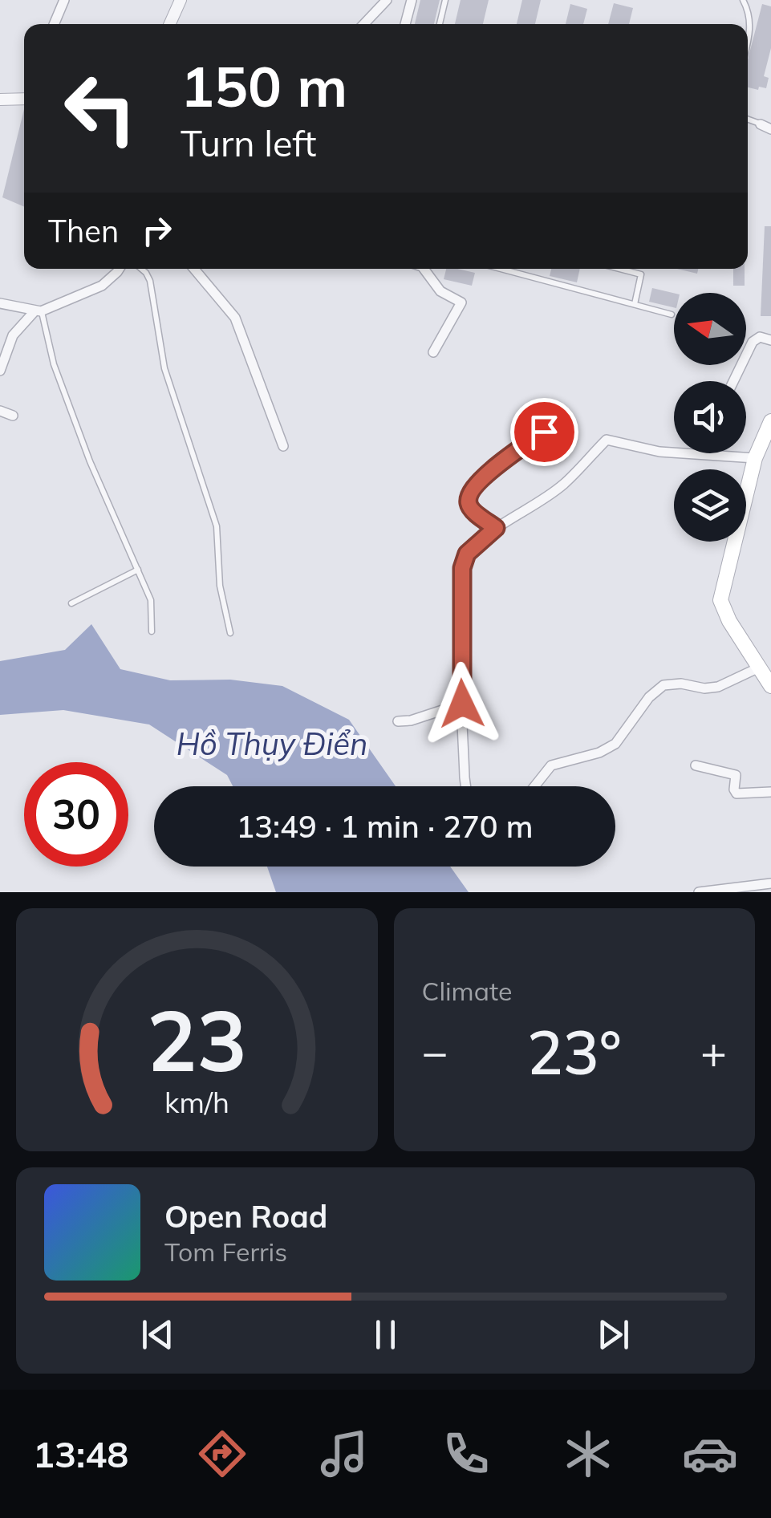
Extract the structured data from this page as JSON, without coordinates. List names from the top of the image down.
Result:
{
  "water": ["Hồ Thụy Điển"],
  "north": "left",
  "page": {
    "turn": ["150 m", "Turn left"],
    "then": "Then",
    "limit": "30",
    "trip": "13:49 · 1 min · 270 m",
    "tile": "Climate",
    "heat": ["−", "23°", "+"],
    "song": ["Open Road", "Tom Ferris"],
    "tabs": "13:48",
    "gauge": ["23", "km/h"]
  }
}
